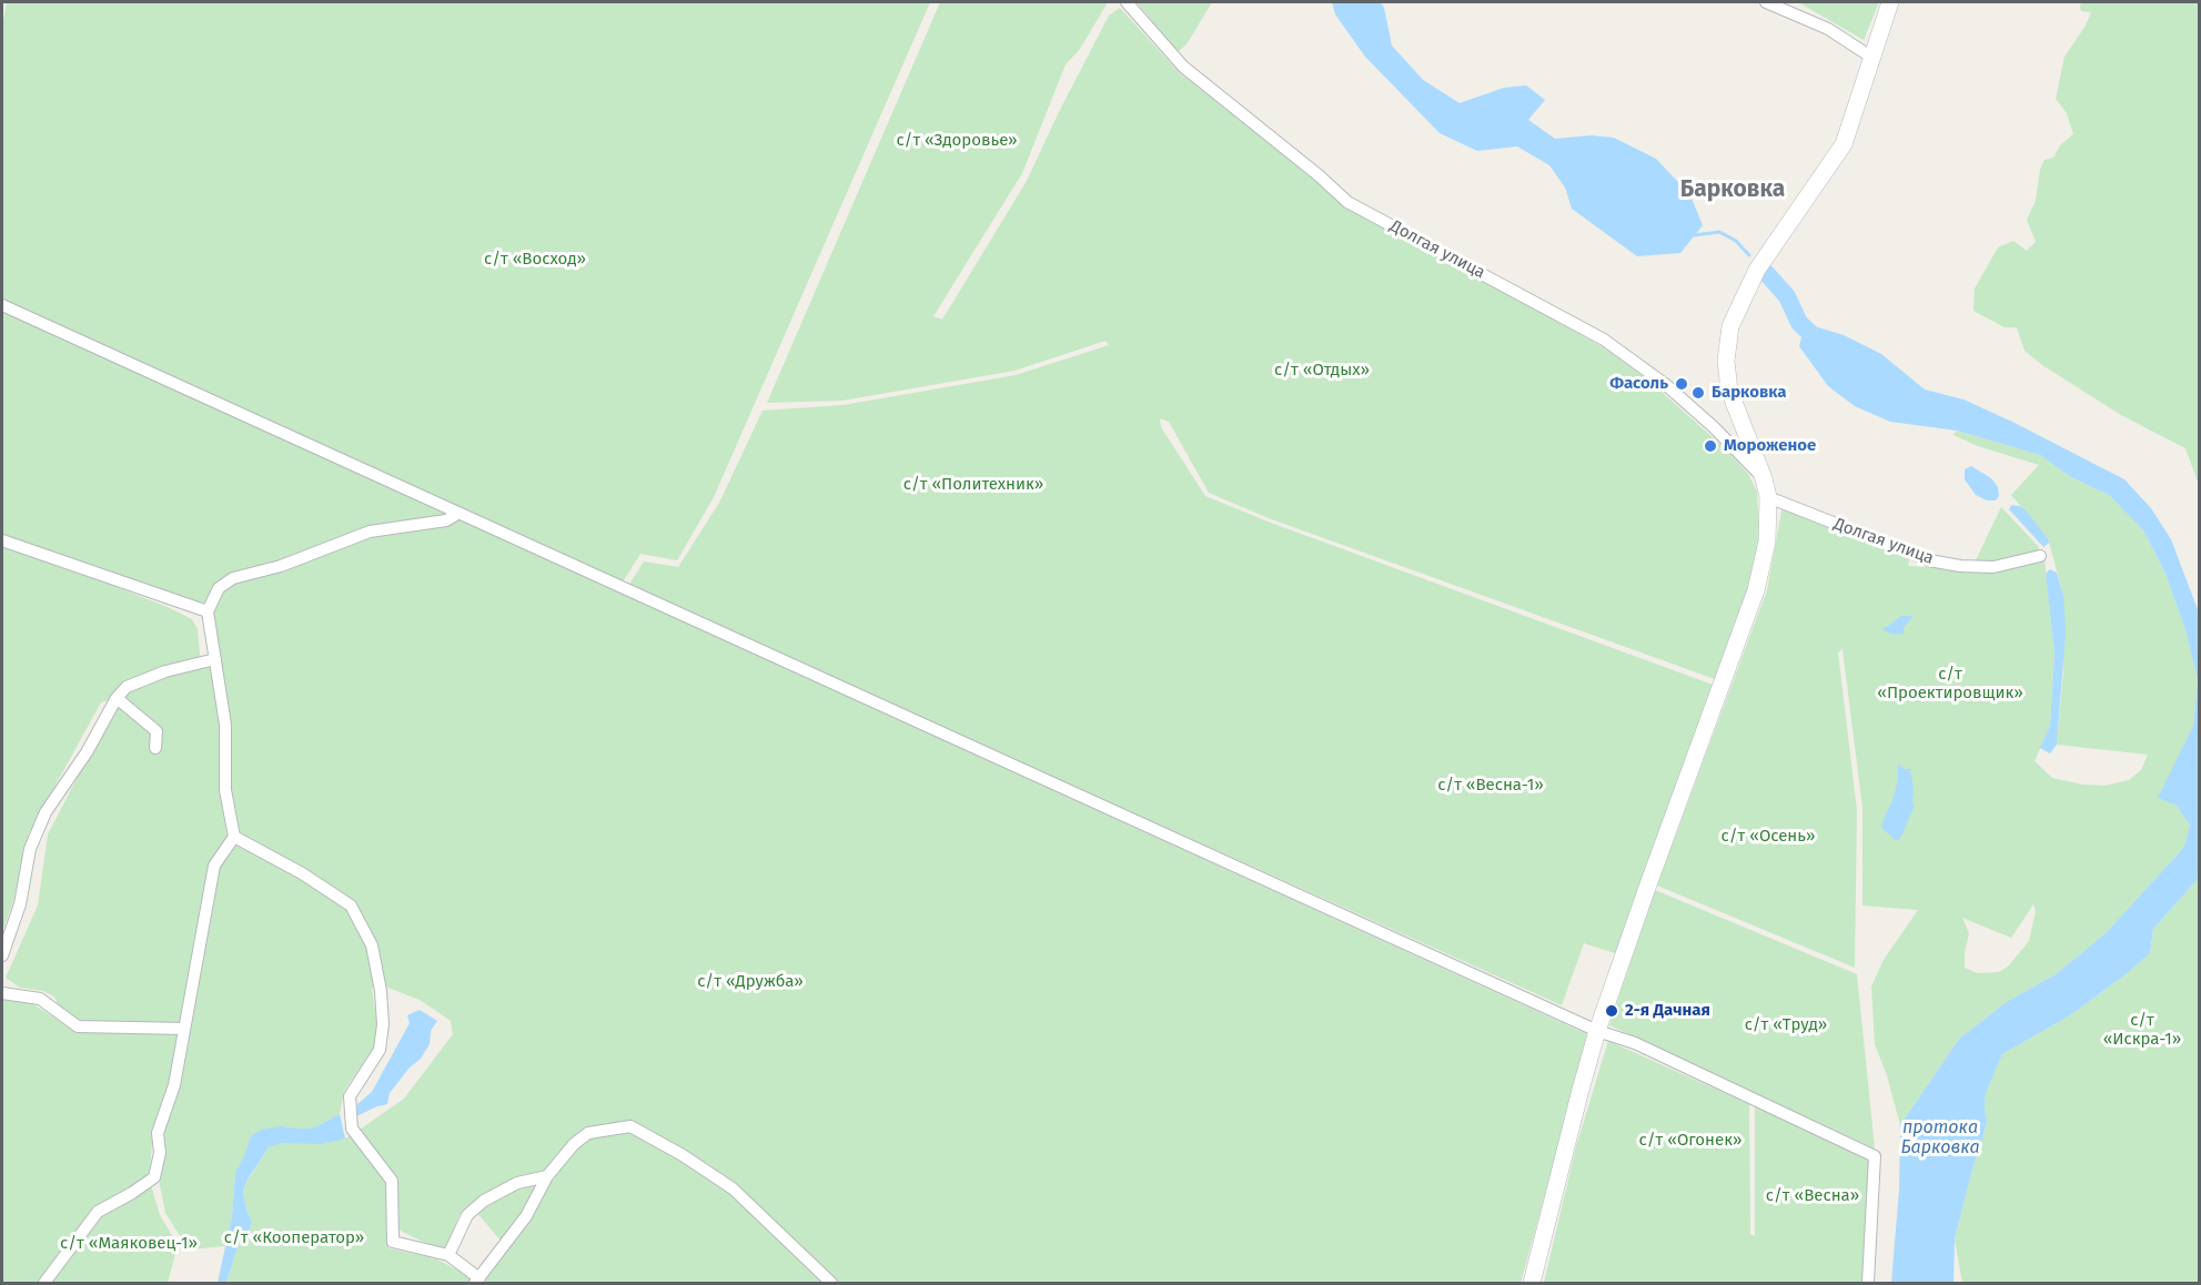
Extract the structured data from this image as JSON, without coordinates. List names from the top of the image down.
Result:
{
  "streets": {
    "street": ["Долгая улица"]
  },
  "districts": ["Барковка"],
  "water": ["протока Барковка"],
  "parks": [
    "с/т «Здоровье»",
    "с/т «Восход»",
    "с/т «Отдых»",
    "с/т «Политехник»",
    "с/т «Проектировщик»",
    "с/т «Весна-1»",
    "с/т «Осень»",
    "с/т «Дружба»",
    "с/т «Искра-1»",
    "с/т «Труд»",
    "с/т «Огонек»",
    "с/т «Весна»",
    "с/т «Кооператор»",
    "с/т «Маяковец-1»"
  ],
  "places": [
    "Фасоль",
    "Барковка",
    "Мороженое",
    "2-я Дачная"
  ]
}
